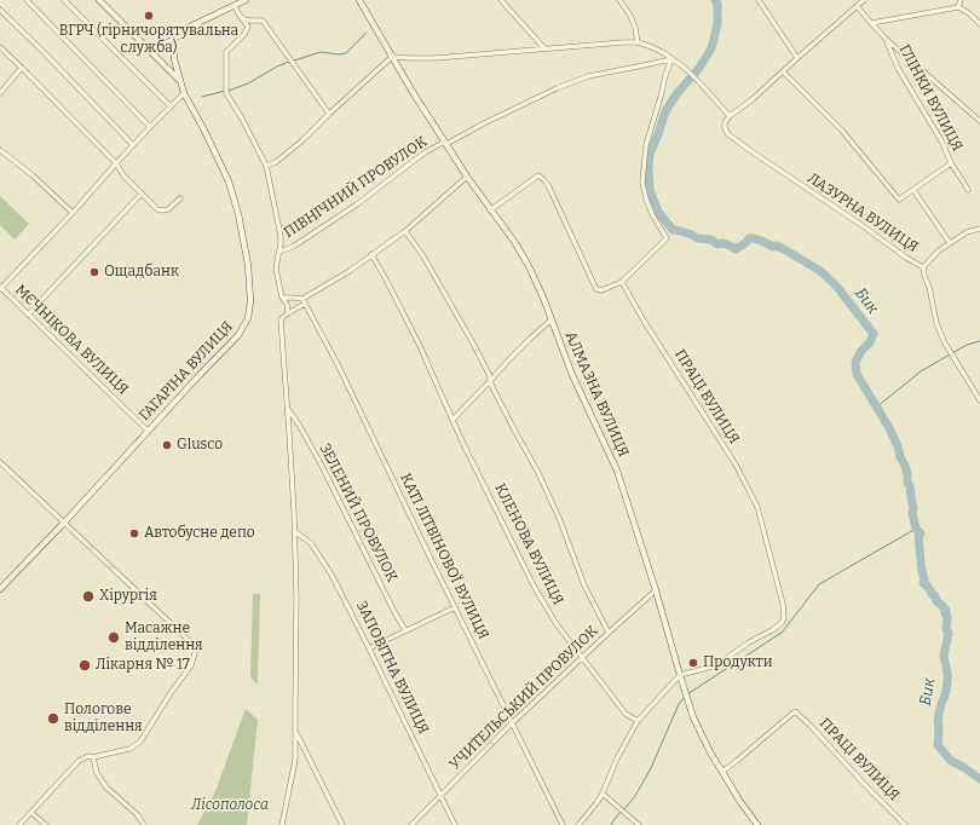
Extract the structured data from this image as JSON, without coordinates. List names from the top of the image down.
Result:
{
  "streets": {
    "main road": ["ГАГАРІНА ВУЛИЦЯ", "АЛМАЗНА ВУЛИЦЯ"],
    "street": [
      "ГЛІНКИ ВУЛИЦЯ",
      "ПІВНІЧНИЙ ПРОВУЛОК",
      "ЛАЗУРНА ВУЛИЦЯ",
      "МЄЧНІКОВА ВУЛИЦЯ",
      "ПРАЦІ ВУЛИЦЯ",
      "ЗЕЛЕНИЙ ПРОВУЛОК",
      "КЛЕНОВА ВУЛИЦЯ",
      "КАТІ ЛІТВІНОВОЇ ВУЛИЦЯ",
      "ЗАПОВІТНА ВУЛИЦЯ",
      "УЧИТЕЛЬСЬКИЙ ПРОВУЛОК"
    ]
  },
  "crossings": [
    ["ПІВНІЧНИЙ ПРОВУЛОК", "АЛМАЗНА ВУЛИЦЯ"],
    ["МЄЧНІКОВА ВУЛИЦЯ", "ГАГАРІНА ВУЛИЦЯ"],
    ["АЛМАЗНА ВУЛИЦЯ", "ПРАЦІ ВУЛИЦЯ"],
    ["АЛМАЗНА ВУЛИЦЯ", "УЧИТЕЛЬСЬКИЙ ПРОВУЛОК"],
    ["КЛЕНОВА ВУЛИЦЯ", "УЧИТЕЛЬСЬКИЙ ПРОВУЛОК"],
    ["КАТІ ЛІТВІНОВОЇ ВУЛИЦЯ", "УЧИТЕЛЬСЬКИЙ ПРОВУЛОК"],
    ["ЗАПОВІТНА ВУЛИЦЯ", "УЧИТЕЛЬСЬКИЙ ПРОВУЛОК"]
  ],
  "water": ["Бик"],
  "parks": ["Лісополоса"],
  "places": [
    "ВГРЧ (гірничорятувальна служба)",
    "Ощадбанк",
    "Glusco",
    "Автобусне депо",
    "Хірургія",
    "Масажне відділення",
    "Продукти",
    "Лікарня № 17",
    "Пологове відділення"
  ]
}
